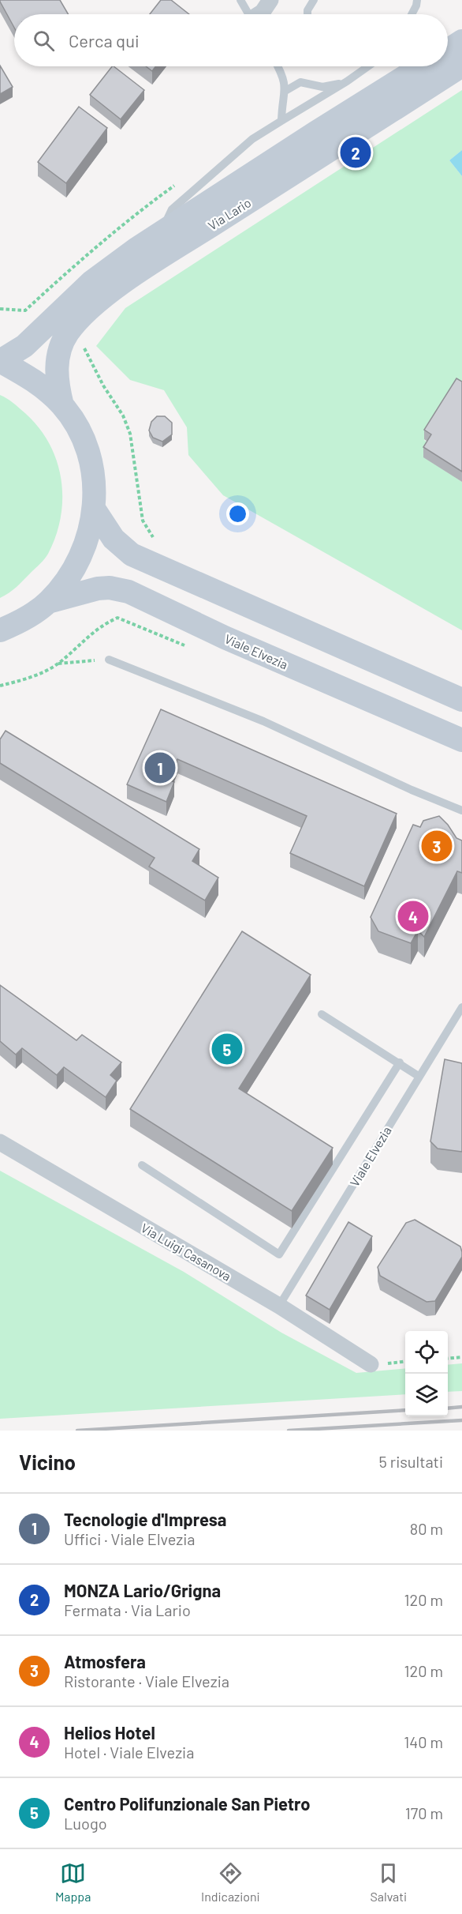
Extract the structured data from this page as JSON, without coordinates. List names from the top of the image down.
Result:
{
  "streets": {
    "main road": ["Via Lario", "Viale Elvezia"],
    "street": ["Via Luigi Casanova"]
  },
  "crossings": [
    ["Viale Elvezia", "Via Luigi Casanova"]
  ],
  "page": {
    "search": "Cerca qui",
    "pins": [
      "2",
      "1",
      "3",
      "4",
      "5"
    ],
    "heading": ["Vicino", "5 risultati"],
    "list": [
      {
        "mark": "1",
        "name": "Tecnologie d'Impresa",
        "note": "Uffici · Viale Elvezia",
        "value": "80 m"
      },
      {
        "mark": "2",
        "name": "MONZA Lario/Grigna",
        "note": "Fermata · Via Lario",
        "value": "120 m"
      },
      {
        "mark": "3",
        "name": "Atmosfera",
        "note": "Ristorante · Viale Elvezia",
        "value": "120 m"
      },
      {
        "mark": "4",
        "name": "Helios Hotel",
        "note": "Hotel · Viale Elvezia",
        "value": "140 m"
      },
      {
        "mark": "5",
        "name": "Centro Polifunzionale San Pietro",
        "note": "Luogo",
        "value": "170 m"
      }
    ],
    "nav": ["Mappa", "Indicazioni", "Salvati"]
  }
}
